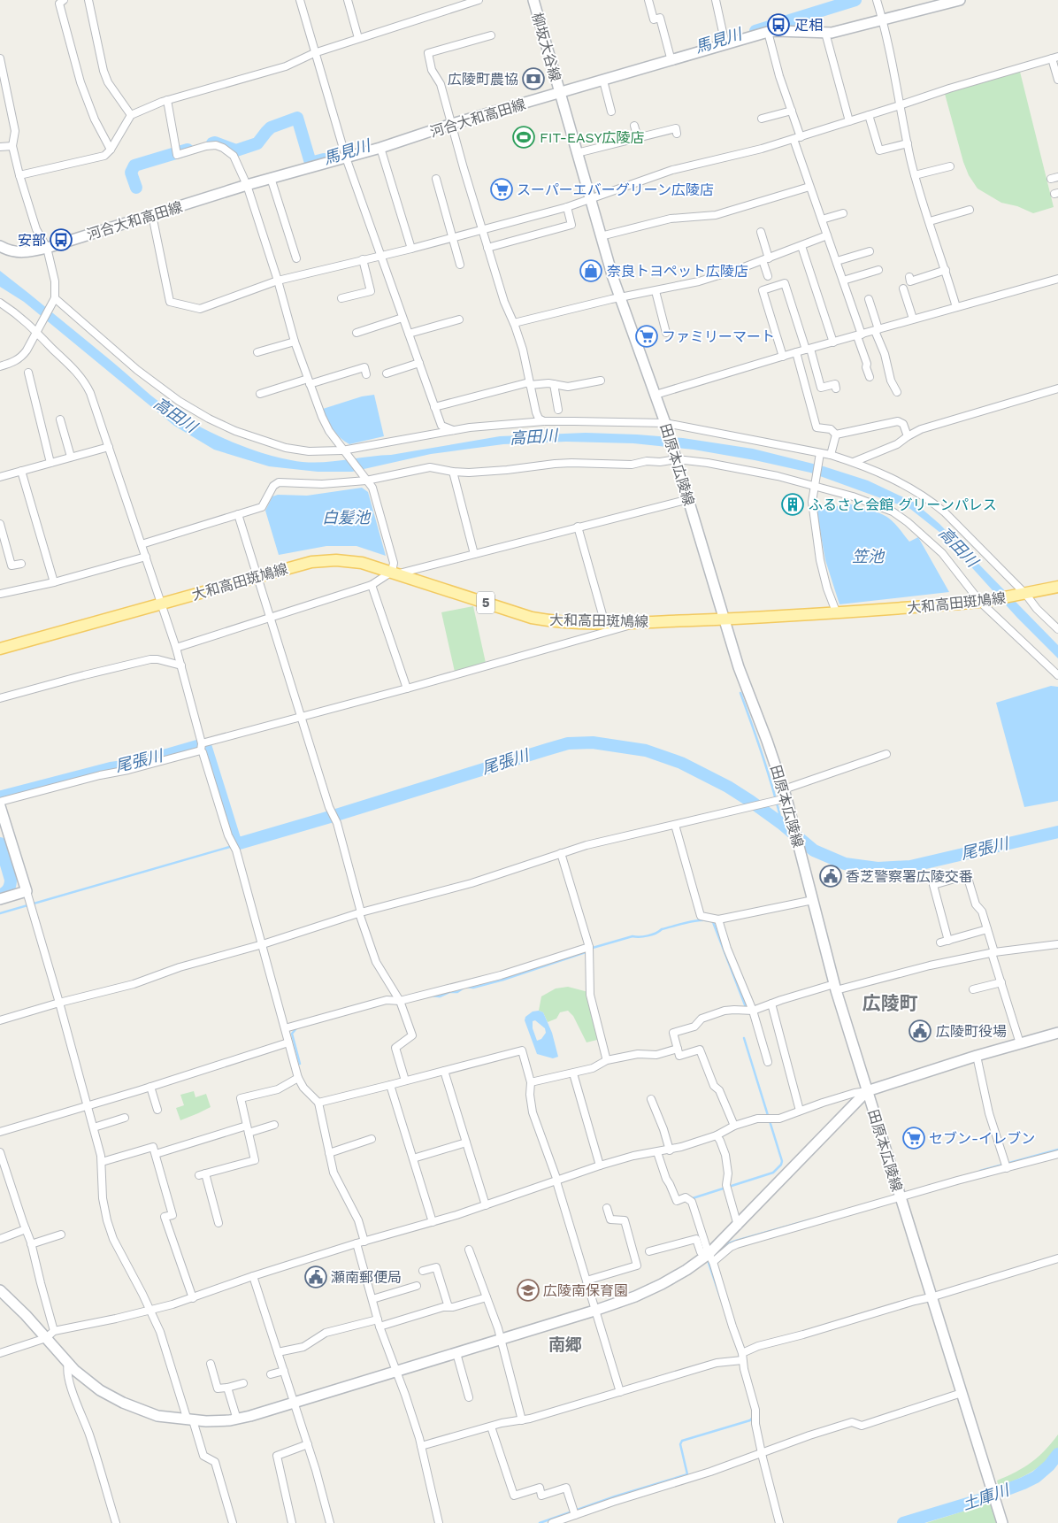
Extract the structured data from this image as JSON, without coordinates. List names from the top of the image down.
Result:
{
  "streets": {
    "main road": [
      "柳坂大谷線",
      "河合大和高田線",
      "田原本広陵線",
      "大和高田斑鳩線",
      "5"
    ]
  },
  "crossings": [
    ["柳坂大谷線", "河合大和高田線"],
    ["柳坂大谷線", "田原本広陵線"],
    ["河合大和高田線", "田原本広陵線"],
    ["田原本広陵線", "大和高田斑鳩線"]
  ],
  "districts": ["広陵町", "南郷"],
  "water": [
    "馬見川",
    "高田川",
    "白髪池",
    "笠池",
    "尾張川",
    "土庫川"
  ],
  "places": {
    "bus stop": ["疋相", "安部"],
    "bank": ["広陵町農協"],
    "sports": ["FIT-EASY広陵店"],
    "supermarket": ["スーパーエバーグリーン広陵店", "ファミリーマート", "セブン-イレブン"],
    "shop": ["奈良トヨペット広陵店"],
    "building": ["ふるさと会館 グリーンパレス"],
    "public building": ["香芝警察署広陵交番", "広陵町役場", "瀬南郵便局"],
    "school or university": ["広陵南保育園"]
  }
}
